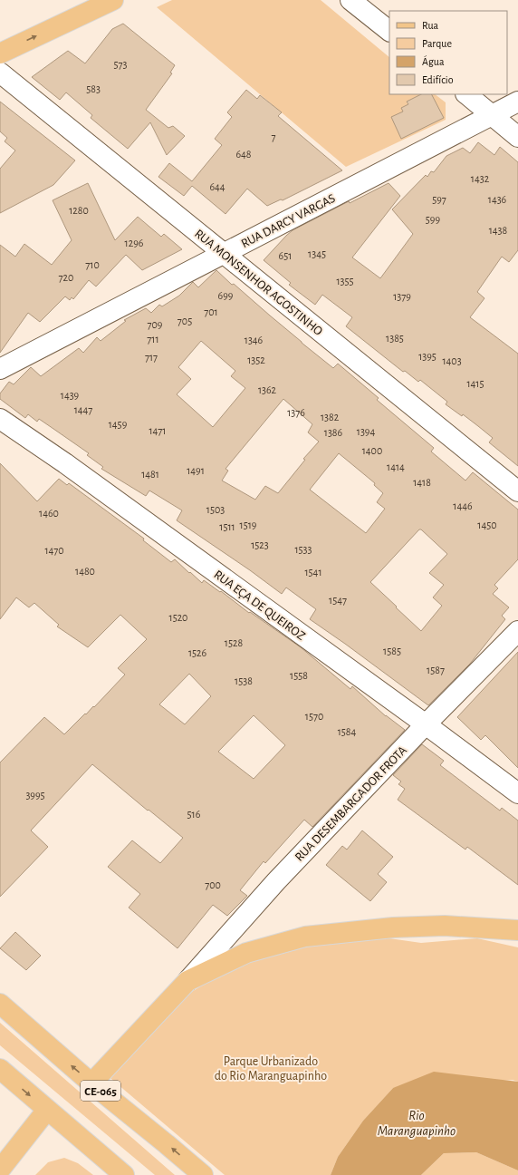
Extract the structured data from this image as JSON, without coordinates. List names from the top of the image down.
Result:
{
  "streets": {
    "main road": ["CE-065"],
    "street": [
      "RUA DARCY VARGAS",
      "RUA MONSENHOR AGOSTINHO",
      "RUA EÇA DE QUEIROZ",
      "RUA DESEMBARGADOR FROTA"
    ]
  },
  "crossings": [
    ["RUA DARCY VARGAS", "RUA MONSENHOR AGOSTINHO"],
    ["RUA EÇA DE QUEIROZ", "RUA DESEMBARGADOR FROTA"]
  ],
  "water": ["Rio Maranguapinho"],
  "parks": ["Parque Urbanizado do Rio Maranguapinho"],
  "house_numbers": [
    "573",
    "583",
    "7",
    "648",
    "1432",
    "644",
    "597",
    "1436",
    "1280",
    "599",
    "1438",
    "1296",
    "1345",
    "651",
    "710",
    "720",
    "1355",
    "699",
    "1379",
    "701",
    "705",
    "709",
    "1385",
    "711",
    "1346",
    "1395",
    "717",
    "1352",
    "1403",
    "1415",
    "1362",
    "1439",
    "1447",
    "1376",
    "1382",
    "1459",
    "1471",
    "1394",
    "1386",
    "1400",
    "1414",
    "1491",
    "1481",
    "1418",
    "1446",
    "1503",
    "1460",
    "1519",
    "1450",
    "1511",
    "1523",
    "1533",
    "1470",
    "1480",
    "1541",
    "1547",
    "1520",
    "1528",
    "1585",
    "1526",
    "1587",
    "1558",
    "1538",
    "1570",
    "1584",
    "3995",
    "516",
    "700"
  ],
  "legend": [
    "Rua",
    "Parque",
    "Água",
    "Edifício"
  ]
}
